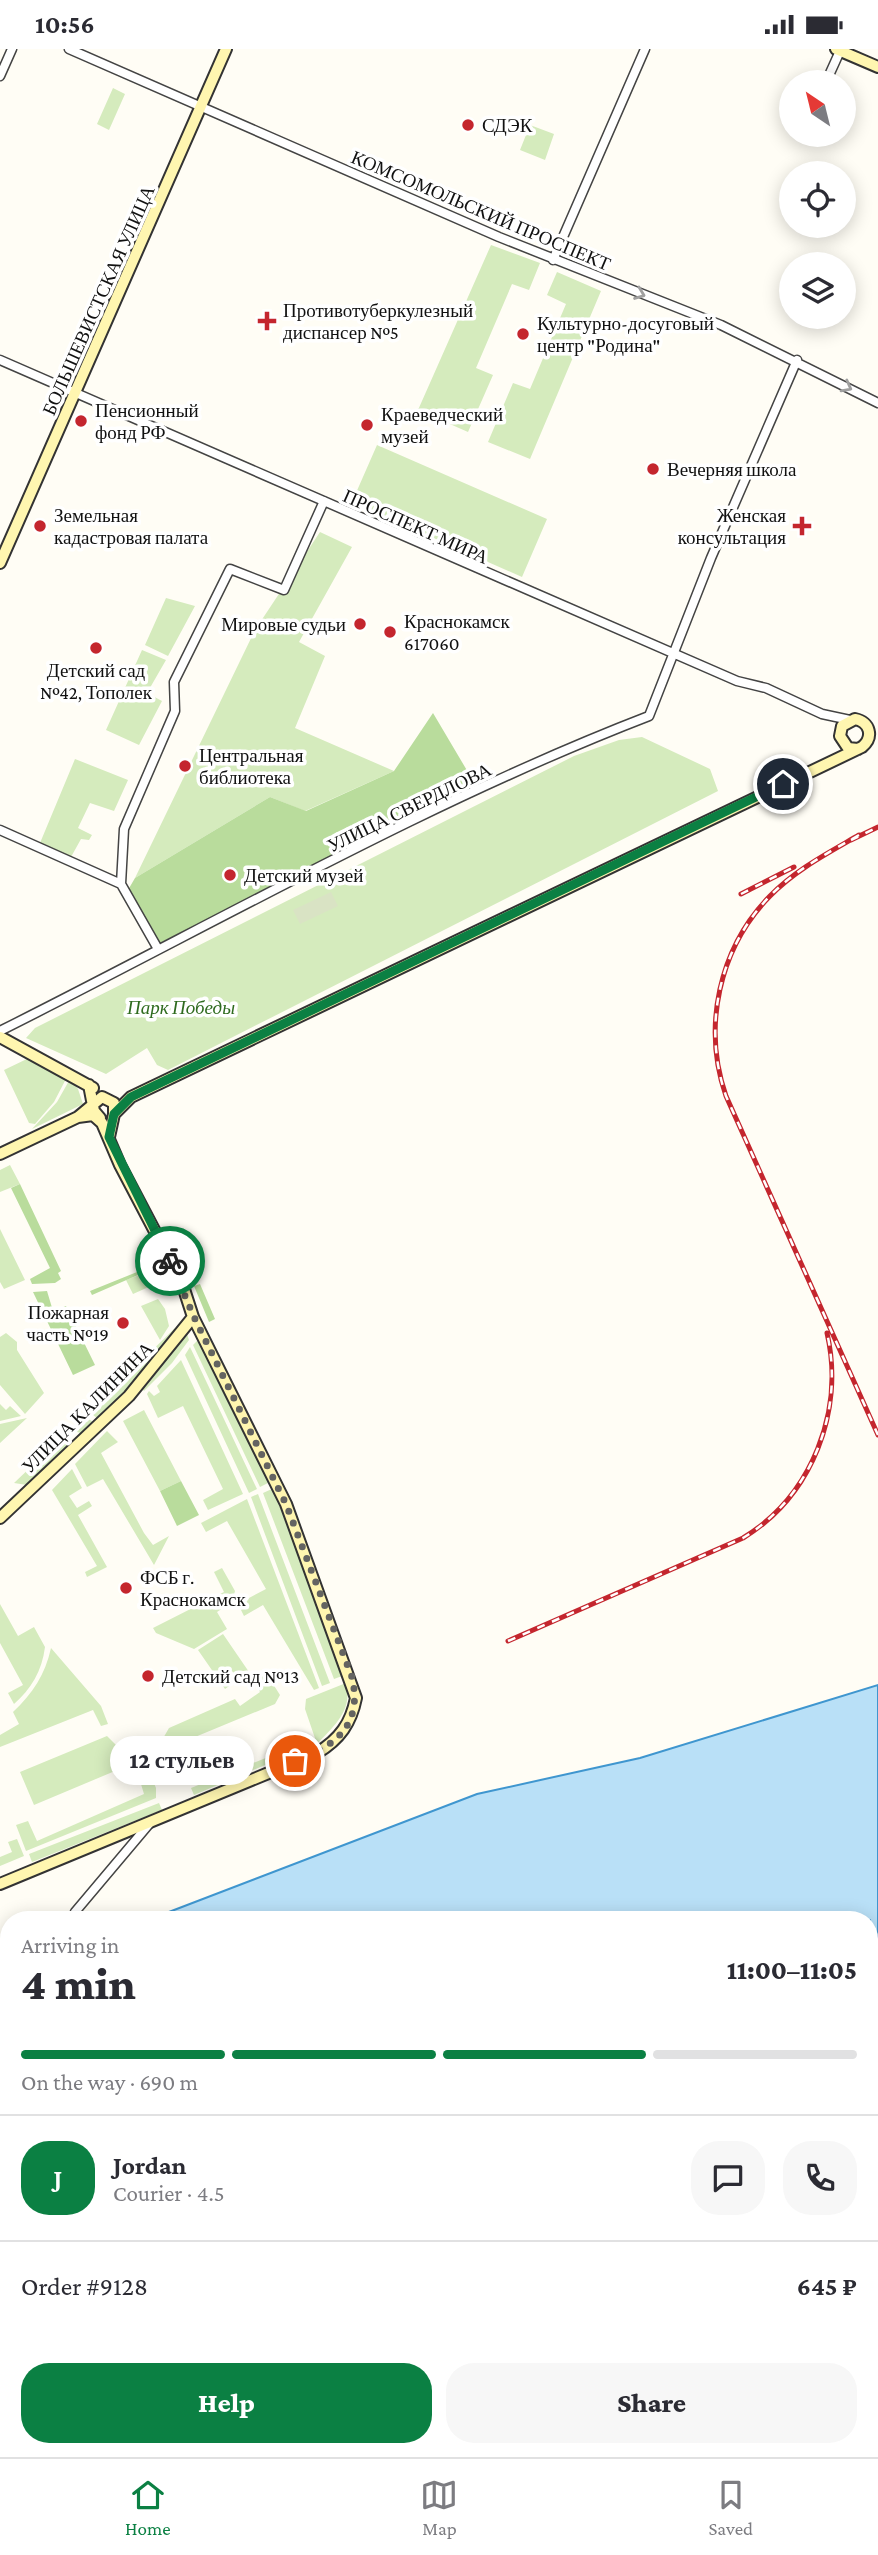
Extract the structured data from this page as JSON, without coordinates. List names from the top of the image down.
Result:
{
  "streets": {
    "street": [
      "КОМСОМОЛЬСКИЙ ПРОСПЕКТ",
      "БОЛЬШЕВИСТСКАЯ УЛИЦА",
      "ПРОСПЕКТ МИРА",
      "УЛИЦА СВЕРДЛОВА",
      "УЛИЦА КАЛИНИНА"
    ]
  },
  "crossings": [
    ["КОМСОМОЛЬСКИЙ ПРОСПЕКТ", "БОЛЬШЕВИСТСКАЯ УЛИЦА"],
    ["БОЛЬШЕВИСТСКАЯ УЛИЦА", "ПРОСПЕКТ МИРА"],
    ["ПРОСПЕКТ МИРА", "УЛИЦА СВЕРДЛОВА"]
  ],
  "one_way": ["КОМСОМОЛЬСКИЙ ПРОСПЕКТ"],
  "parks": ["Парк Победы"],
  "places": {
    "other": [
      "СДЭК",
      "Культурно-досуговый центр \"Родина\"",
      "Пенсионный фонд РФ",
      "Краеведческий музей",
      "Вечерняя школа",
      "Земельная кадастровая палата",
      "Мировые судьи",
      "Краснокамск 617060",
      "Детский сад №42, Тополек",
      "Центральная библиотека",
      "Детский музей",
      "Пожарная часть №19",
      "ФСБ г. Краснокамск",
      "Детский сад №13",
      "12 стульев"
    ],
    "health": ["Противотуберкулезный диспансер №5", "Женская консультация"]
  },
  "north": "top left",
  "page": {
    "status": "10:56",
    "bubble": "12 стульев",
    "heading": ["4 min", "Arriving in", "11:00–11:05"],
    "panel": [
      "Jordan",
      "Courier · 4.5",
      "Order #9128",
      "645 ₽"
    ],
    "bar": "On the way · 690 m",
    "round": "J",
    "buttons": ["Help", "Share"],
    "tabs": ["Home", "Map", "Saved"]
  }
}
